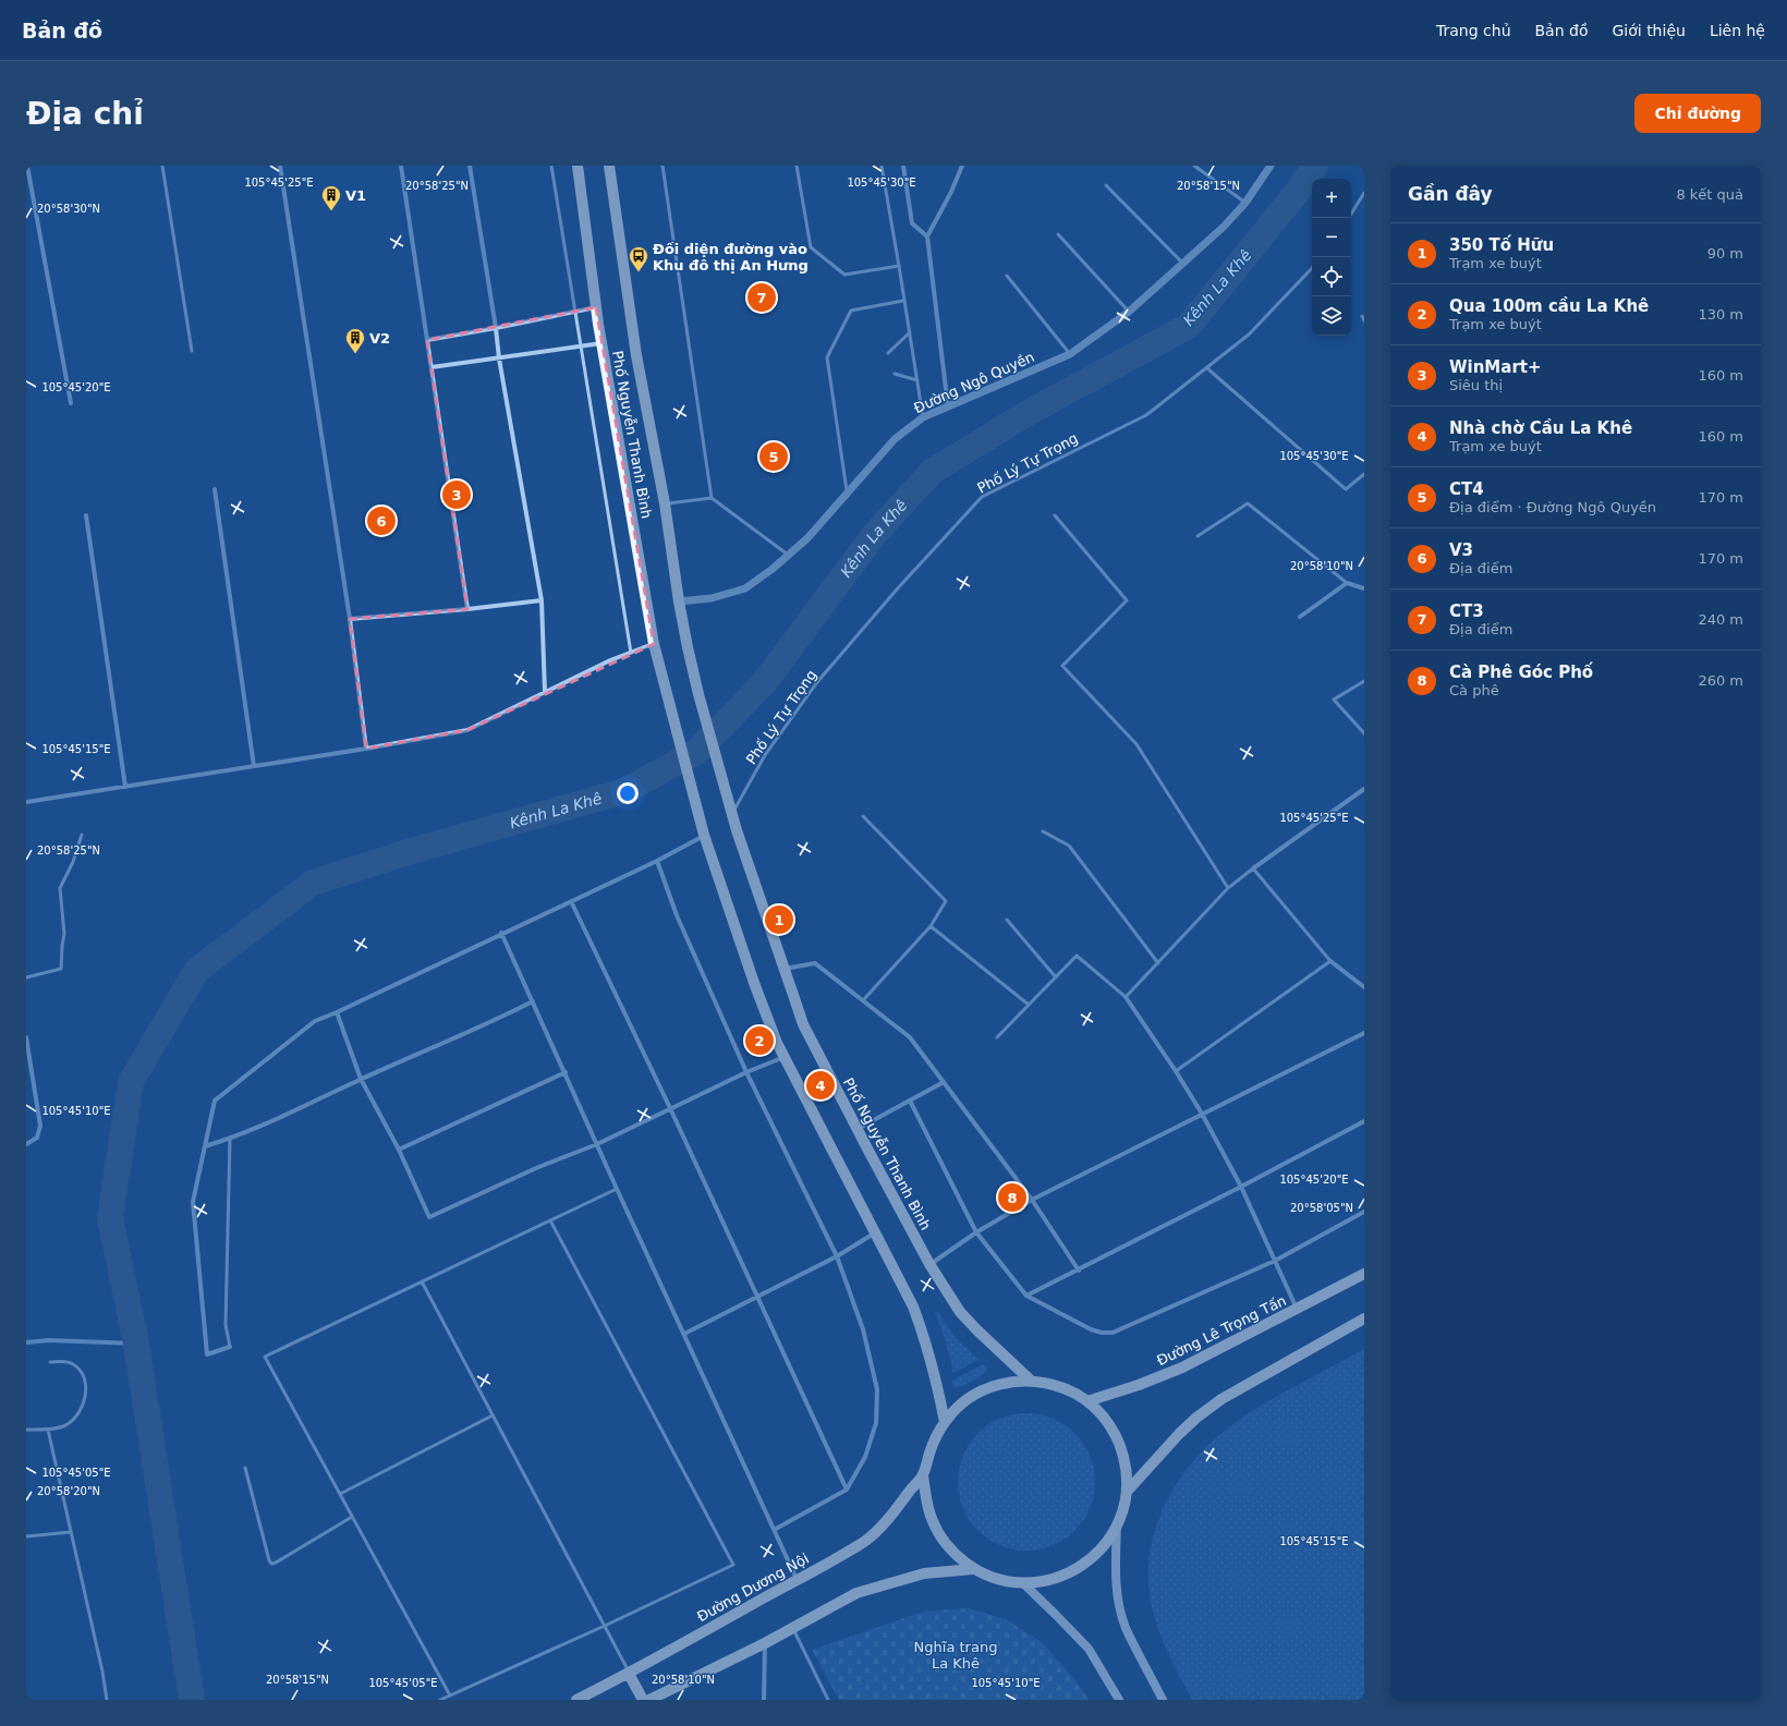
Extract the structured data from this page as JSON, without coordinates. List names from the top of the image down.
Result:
{
  "streets": {
    "main road": ["Phố Nguyễn Thanh Bình", "Đường Lê Trọng Tấn", "Đường Dương Nội"],
    "street": ["Đường Ngô Quyền"],
    "lane": ["Phố Lý Tự Trọng"]
  },
  "crossings": [
    ["Đường Ngô Quyền", "Phố Nguyễn Thanh Bình"],
    ["Phố Nguyễn Thanh Bình", "Phố Lý Tự Trọng"]
  ],
  "water": ["Kênh La Khê"],
  "parks": ["Nghĩa trang La Khê"],
  "places": {
    "building": ["V1", "V2"],
    "bus stop": ["Đối diện đường vào Khu đô thị An Hưng"]
  },
  "page": {
    "header": "Bản đồ",
    "nav": [
      "Trang chủ",
      "Bản đồ",
      "Giới thiệu",
      "Liên hệ"
    ],
    "buttons": "Chỉ đường",
    "title": "Địa chỉ",
    "heading": ["Gần đây", "8 kết quả"],
    "map_buttons": ["+", "−"],
    "list": [
      {
        "mark": "1",
        "name": "350 Tố Hữu",
        "note": "Trạm xe buýt",
        "value": "90 m"
      },
      {
        "mark": "2",
        "name": "Qua 100m cầu La Khê",
        "note": "Trạm xe buýt",
        "value": "130 m"
      },
      {
        "mark": "3",
        "name": "WinMart+",
        "note": "Siêu thị",
        "value": "160 m"
      },
      {
        "mark": "4",
        "name": "Nhà chờ Cầu La Khê",
        "note": "Trạm xe buýt",
        "value": "160 m"
      },
      {
        "mark": "5",
        "name": "CT4",
        "note": "Địa điểm · Đường Ngô Quyền",
        "value": "170 m"
      },
      {
        "mark": "6",
        "name": "V3",
        "note": "Địa điểm",
        "value": "170 m"
      },
      {
        "mark": "7",
        "name": "CT3",
        "note": "Địa điểm",
        "value": "240 m"
      },
      {
        "mark": "8",
        "name": "Cà Phê Góc Phố",
        "note": "Cà phê",
        "value": "260 m"
      }
    ],
    "pins": [
      "7",
      "5",
      "3",
      "6",
      "1",
      "2",
      "4",
      "8"
    ]
  },
  "coordinates": [
    "105°45'25\"E",
    "105°45'30\"E",
    "20°58'25\"N",
    "20°58'15\"N",
    "20°58'30\"N",
    "105°45'20\"E",
    "20°58'10\"N",
    "105°45'15\"E",
    "105°45'10\"E",
    "20°58'05\"N",
    "105°45'05\"E",
    "20°58'20\"N"
  ]
}
